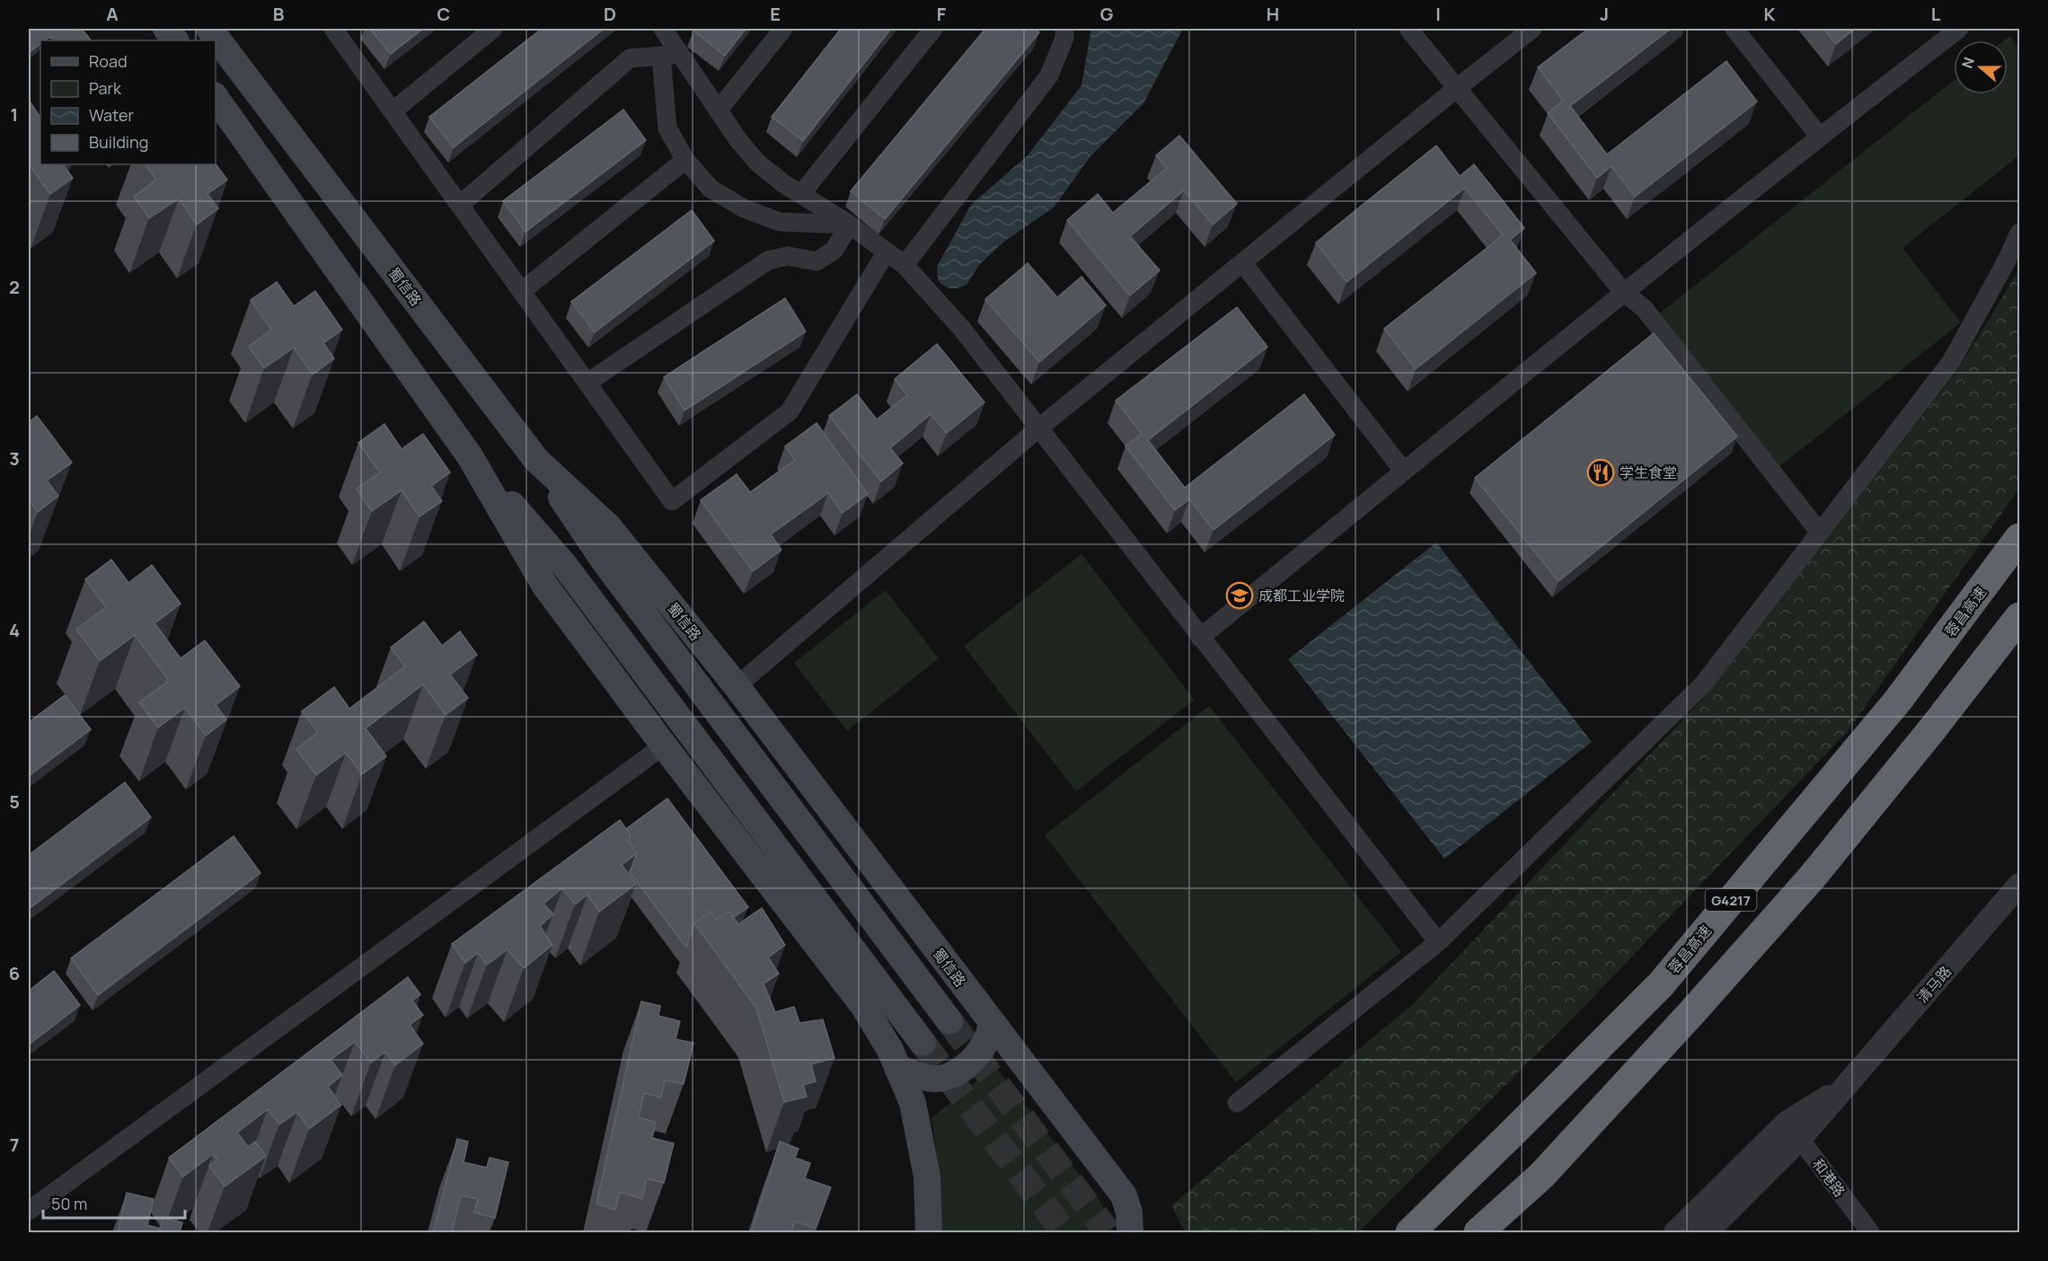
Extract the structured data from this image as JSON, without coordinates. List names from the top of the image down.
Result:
{
  "streets": {
    "highway": ["蓉昌高速", "G4217"],
    "main road": ["蜀信路"],
    "street": ["清马路", "和港路"]
  },
  "crossings": [
    ["清马路", "和港路"]
  ],
  "places": {
    "restaurant": ["学生食堂"],
    "school or university": ["成都工业学院"]
  },
  "legend": [
    "Road",
    "Park",
    "Water",
    "Building"
  ],
  "scale_bar": "50 m",
  "north": "left",
  "grid": {
    "columns": [
      "A",
      "B",
      "C",
      "D",
      "E",
      "F",
      "G",
      "H",
      "I",
      "J",
      "K",
      "L"
    ],
    "rows": [
      "1",
      "2",
      "3",
      "4",
      "5",
      "6",
      "7"
    ]
  }
}
